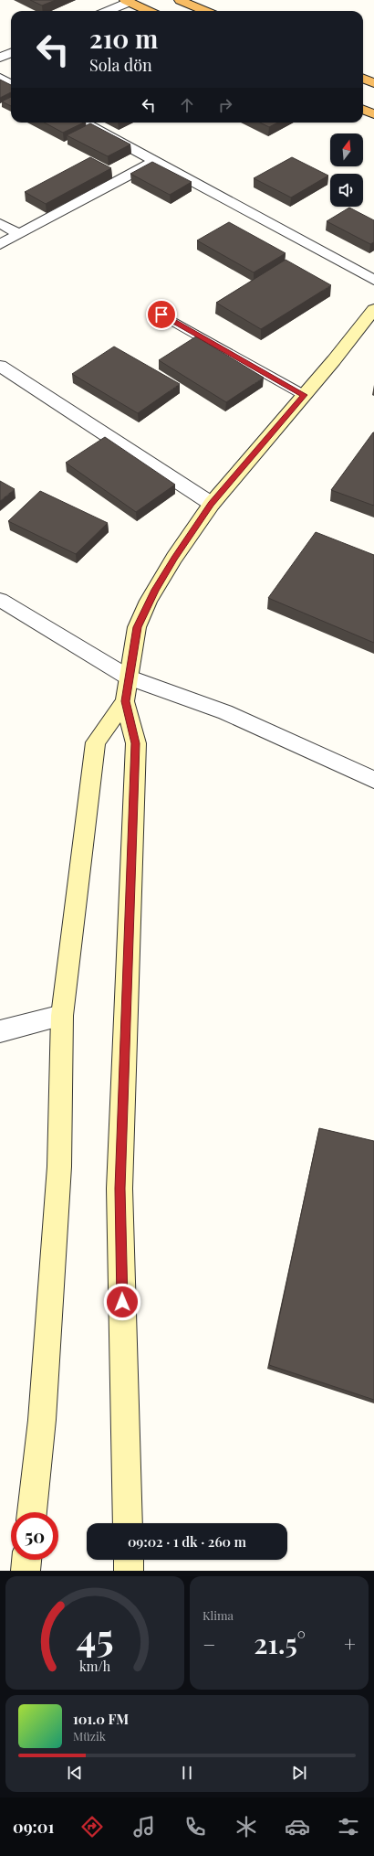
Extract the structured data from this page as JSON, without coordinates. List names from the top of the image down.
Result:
{
  "north": "top",
  "page": {
    "turn": ["210 m", "Sola dön"],
    "limit": "50",
    "trip": "09:02 · 1 dk · 260 m",
    "tile": "Klima",
    "heat": ["−", "21.5°", "+"],
    "song": ["101.0 FM", "Müzik"],
    "tabs": "09:01",
    "gauge": ["45", "km/h"]
  }
}
